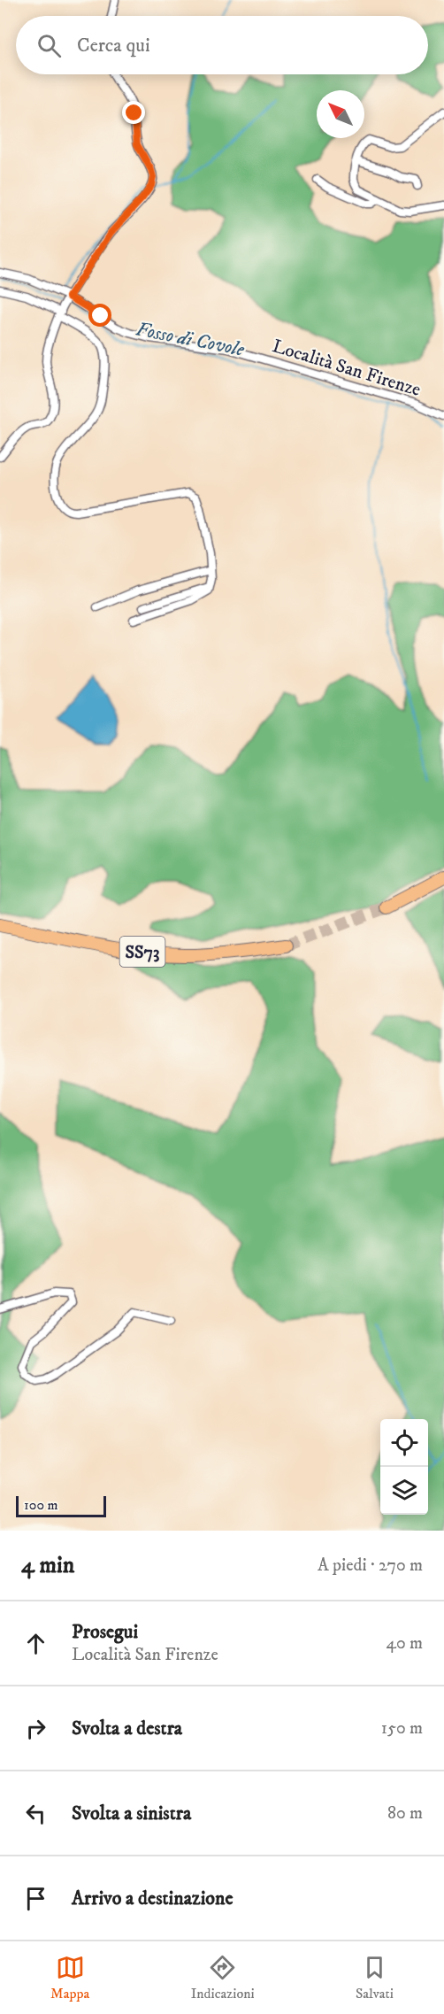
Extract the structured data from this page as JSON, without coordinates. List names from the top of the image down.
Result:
{
  "streets": {
    "main road": ["SS73"],
    "street": ["Località San Firenze"]
  },
  "water": ["Fosso di Covole"],
  "scale_bar": "100 m",
  "north": "top left",
  "page": {
    "search": "Cerca qui",
    "scale": "100 m",
    "heading": ["4 min", "A piedi · 270 m"],
    "list": [
      ["Prosegui", "Località San Firenze", "40 m"],
      ["Svolta a destra", "150 m"],
      ["Svolta a sinistra", "80 m"],
      "Arrivo a destinazione"
    ],
    "nav": ["Mappa", "Indicazioni", "Salvati"]
  }
}
